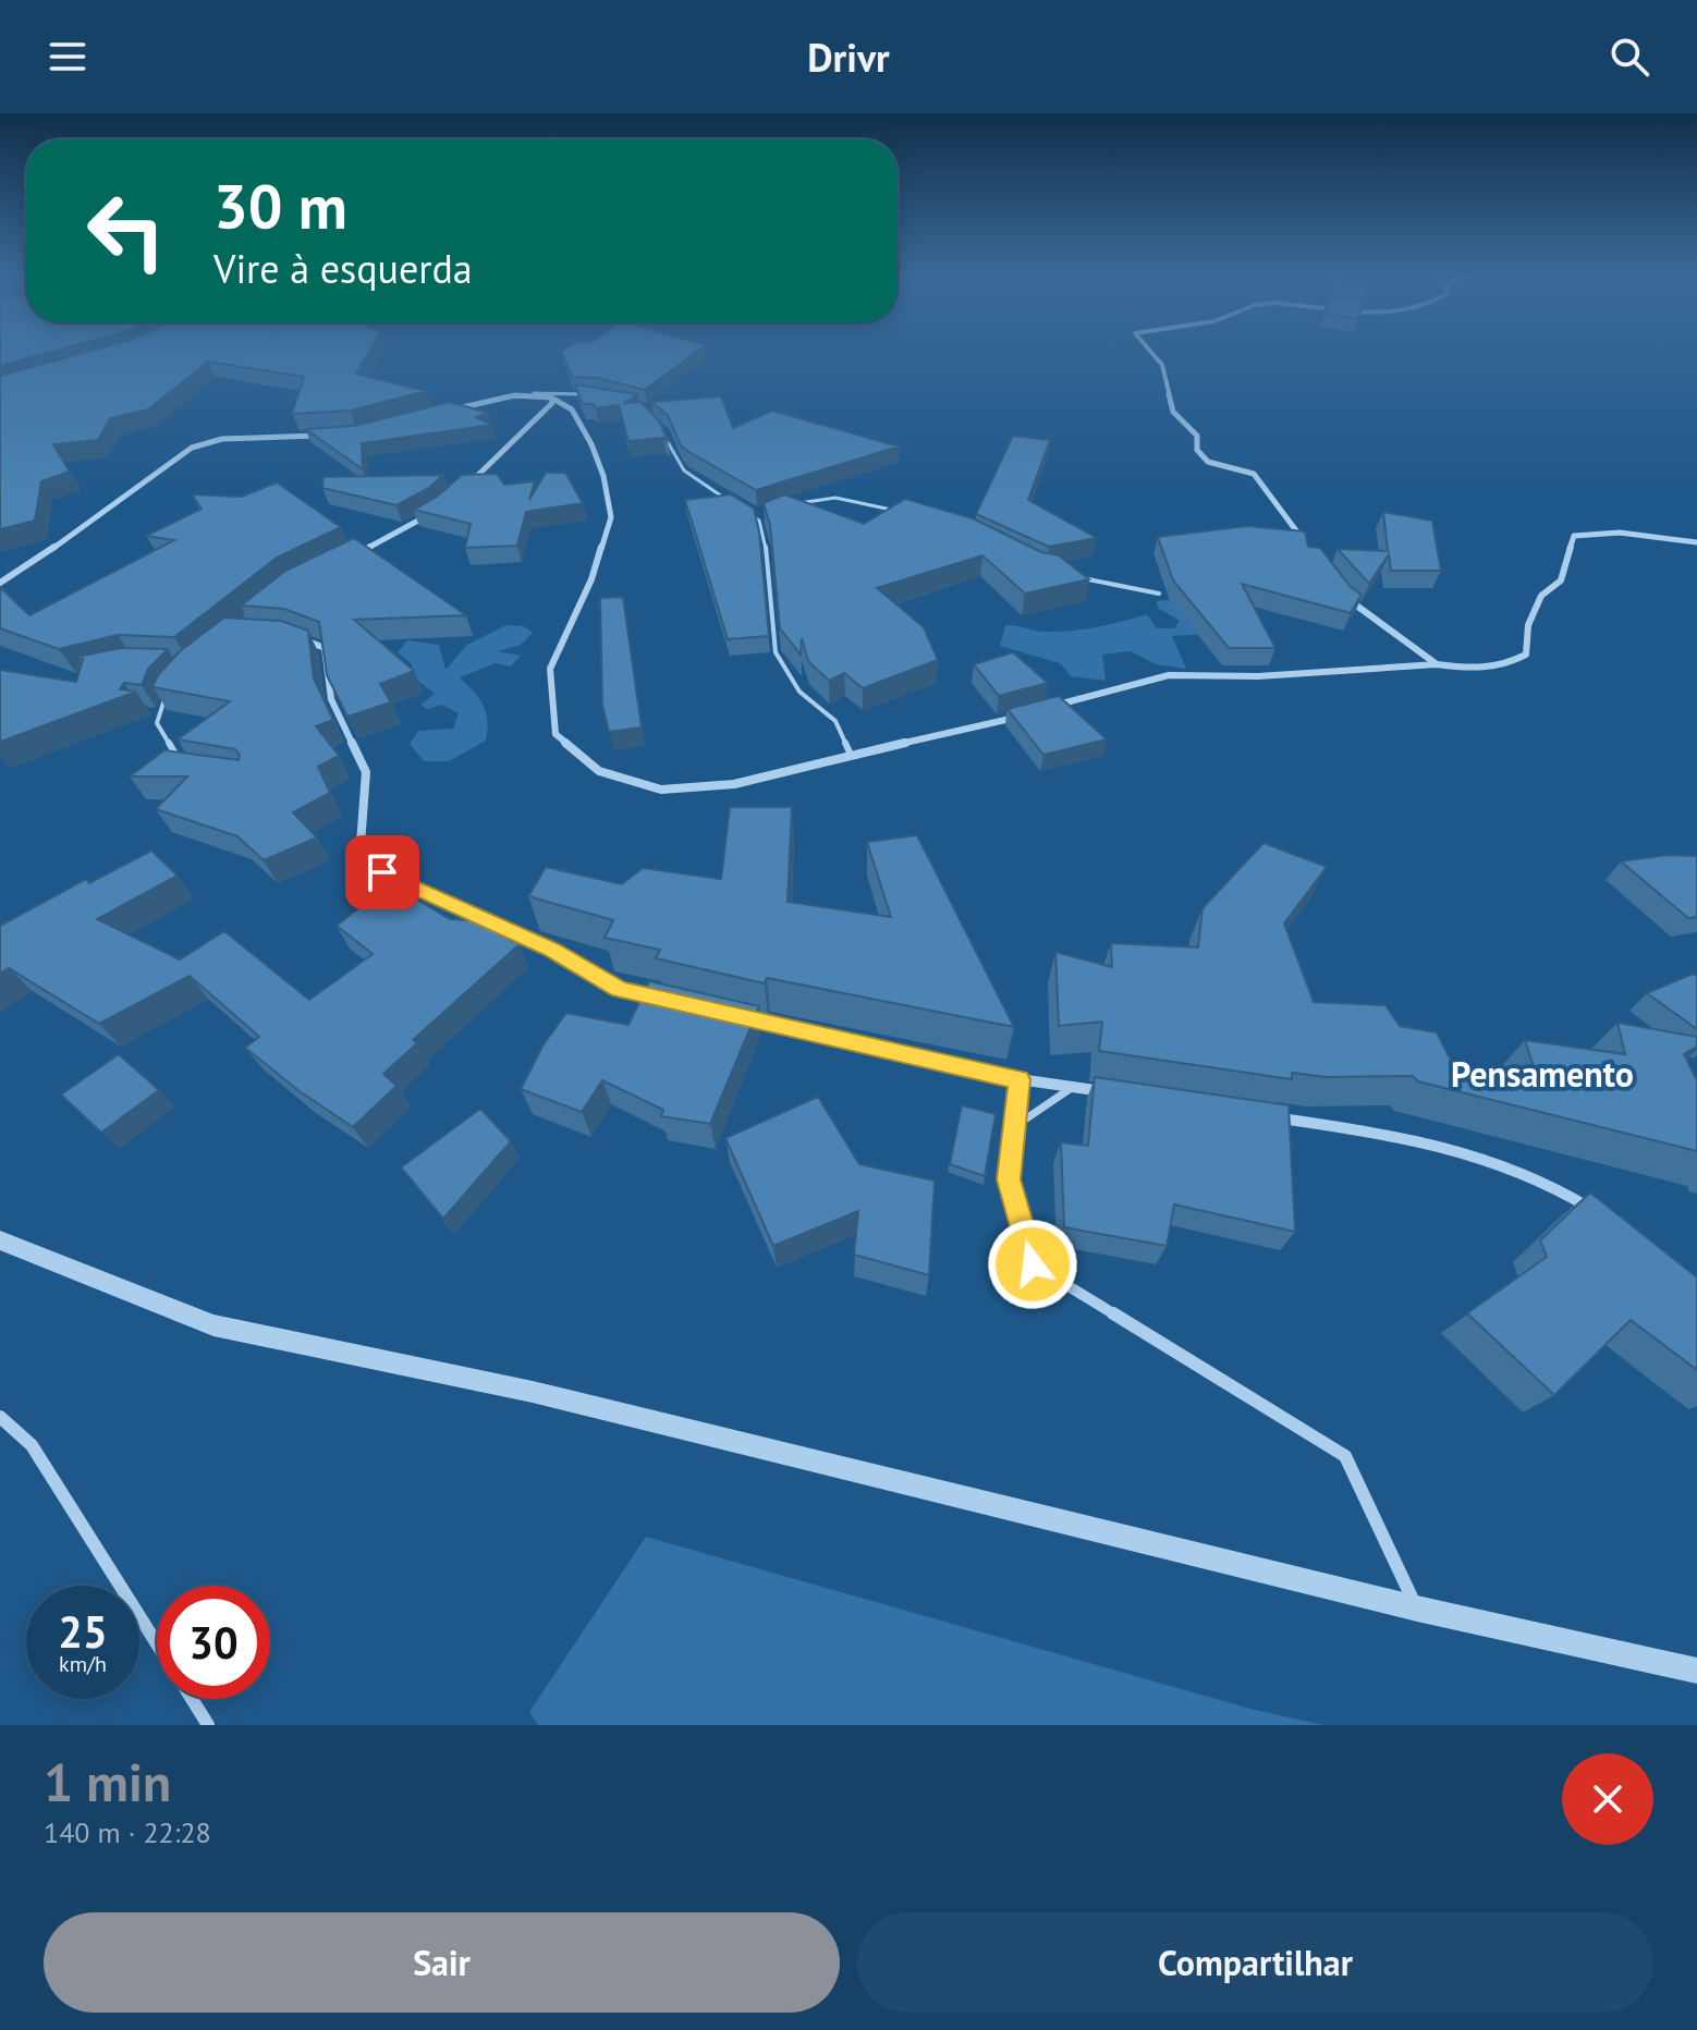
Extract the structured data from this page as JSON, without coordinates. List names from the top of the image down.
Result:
{
  "districts": ["Pensamento"],
  "page": {
    "header": "Drivr",
    "turn": ["30 m", "Vire à esquerda"],
    "speed": "25 km/h",
    "limit": "30",
    "heading": ["1 min", "140 m · 22:28"],
    "buttons": ["Sair", "Compartilhar"]
  }
}
